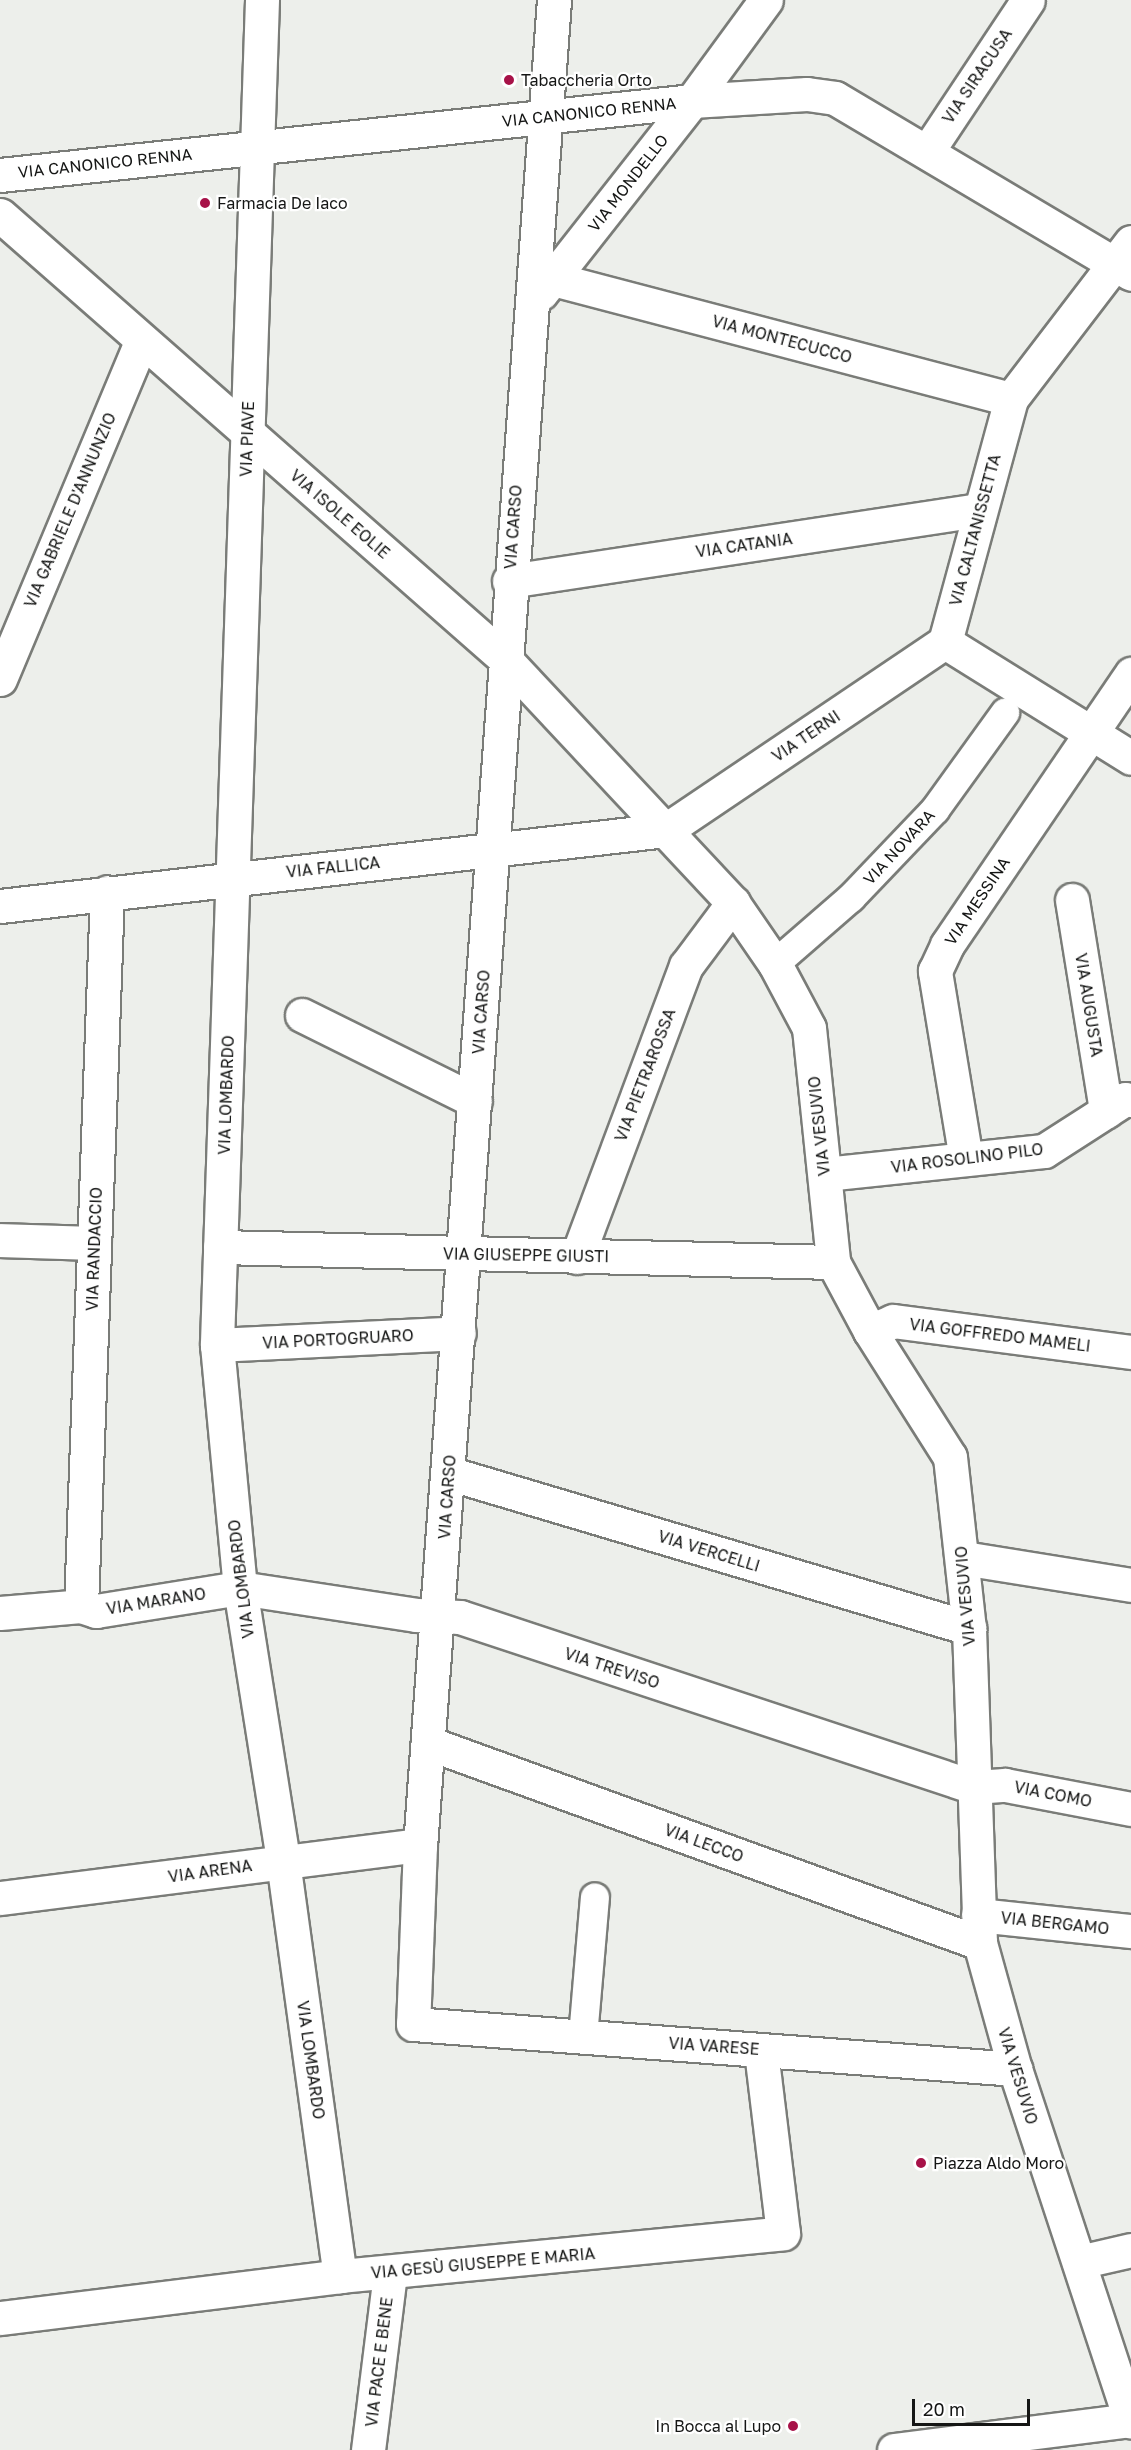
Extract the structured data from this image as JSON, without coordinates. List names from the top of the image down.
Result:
{
  "streets": {
    "street": [
      "VIA SIRACUSA",
      "VIA CANONICO RENNA",
      "VIA MONDELLO",
      "VIA MONTECUCCO",
      "VIA PIAVE",
      "VIA GABRIELE D'ANNUNZIO",
      "VIA ISOLE EOLIE",
      "VIA CARSO",
      "VIA CALTANISSETTA",
      "VIA CATANIA",
      "VIA TERNI",
      "VIA NOVARA",
      "VIA FALLICA",
      "VIA MESSINA",
      "VIA AUGUSTA",
      "VIA PIETRAROSSA",
      "VIA LOMBARDO",
      "VIA VESUVIO",
      "VIA ROSOLINO PILO",
      "VIA RANDACCIO",
      "VIA GIUSEPPE GIUSTI",
      "VIA GOFFREDO MAMELI",
      "VIA PORTOGRUARO",
      "VIA VERCELLI",
      "VIA MARANO",
      "VIA TREVISO",
      "VIA COMO",
      "VIA LECCO",
      "VIA ARENA",
      "VIA BERGAMO",
      "VIA VARESE",
      "VIA GESÙ GIUSEPPE E MARIA",
      "VIA PACE E BENE"
    ]
  },
  "crossings": [
    ["VIA SIRACUSA", "VIA CANONICO RENNA"],
    ["VIA CANONICO RENNA", "VIA MONDELLO"],
    ["VIA CANONICO RENNA", "VIA PIAVE"],
    ["VIA CANONICO RENNA", "VIA CALTANISSETTA"],
    ["VIA MONDELLO", "VIA MONTECUCCO"],
    ["VIA MONDELLO", "VIA CARSO"],
    ["VIA MONTECUCCO", "VIA CALTANISSETTA"],
    ["VIA PIAVE", "VIA ISOLE EOLIE"],
    ["VIA PIAVE", "VIA FALLICA"],
    ["VIA PIAVE", "VIA LOMBARDO"],
    ["VIA GABRIELE D'ANNUNZIO", "VIA ISOLE EOLIE"],
    ["VIA ISOLE EOLIE", "VIA CARSO"],
    ["VIA ISOLE EOLIE", "VIA TERNI"],
    ["VIA ISOLE EOLIE", "VIA FALLICA"],
    ["VIA ISOLE EOLIE", "VIA VESUVIO"],
    ["VIA CARSO", "VIA CATANIA"],
    ["VIA CARSO", "VIA FALLICA"],
    ["VIA CARSO", "VIA GIUSEPPE GIUSTI"],
    ["VIA CARSO", "VIA PORTOGRUARO"],
    ["VIA CARSO", "VIA VERCELLI"],
    ["VIA CARSO", "VIA TREVISO"],
    ["VIA CARSO", "VIA LECCO"],
    ["VIA CARSO", "VIA ARENA"],
    ["VIA CARSO", "VIA VARESE"],
    ["VIA CALTANISSETTA", "VIA CATANIA"],
    ["VIA CALTANISSETTA", "VIA TERNI"],
    ["VIA TERNI", "VIA FALLICA"],
    ["VIA TERNI", "VIA VESUVIO"],
    ["VIA NOVARA", "VIA VESUVIO"],
    ["VIA FALLICA", "VIA LOMBARDO"],
    ["VIA FALLICA", "VIA VESUVIO"],
    ["VIA FALLICA", "VIA RANDACCIO"],
    ["VIA MESSINA", "VIA ROSOLINO PILO"],
    ["VIA AUGUSTA", "VIA ROSOLINO PILO"],
    ["VIA PIETRAROSSA", "VIA VESUVIO"],
    ["VIA PIETRAROSSA", "VIA GIUSEPPE GIUSTI"],
    ["VIA LOMBARDO", "VIA GIUSEPPE GIUSTI"],
    ["VIA LOMBARDO", "VIA PORTOGRUARO"],
    ["VIA LOMBARDO", "VIA MARANO"],
    ["VIA LOMBARDO", "VIA TREVISO"],
    ["VIA LOMBARDO", "VIA ARENA"],
    ["VIA LOMBARDO", "VIA GESÙ GIUSEPPE E MARIA"],
    ["VIA VESUVIO", "VIA ROSOLINO PILO"],
    ["VIA VESUVIO", "VIA GIUSEPPE GIUSTI"],
    ["VIA VESUVIO", "VIA GOFFREDO MAMELI"],
    ["VIA VESUVIO", "VIA VERCELLI"],
    ["VIA VESUVIO", "VIA TREVISO"],
    ["VIA VESUVIO", "VIA COMO"],
    ["VIA VESUVIO", "VIA LECCO"],
    ["VIA VESUVIO", "VIA BERGAMO"],
    ["VIA VESUVIO", "VIA VARESE"],
    ["VIA RANDACCIO", "VIA MARANO"],
    ["VIA MARANO", "VIA TREVISO"],
    ["VIA TREVISO", "VIA COMO"],
    ["VIA LECCO", "VIA BERGAMO"],
    ["VIA VARESE", "VIA GESÙ GIUSEPPE E MARIA"],
    ["VIA GESÙ GIUSEPPE E MARIA", "VIA PACE E BENE"]
  ],
  "places": [
    "Tabaccheria Orto",
    "Farmacia De Iaco",
    "Piazza Aldo Moro",
    "In Bocca al Lupo"
  ],
  "scale_bar": "20 m"
}
